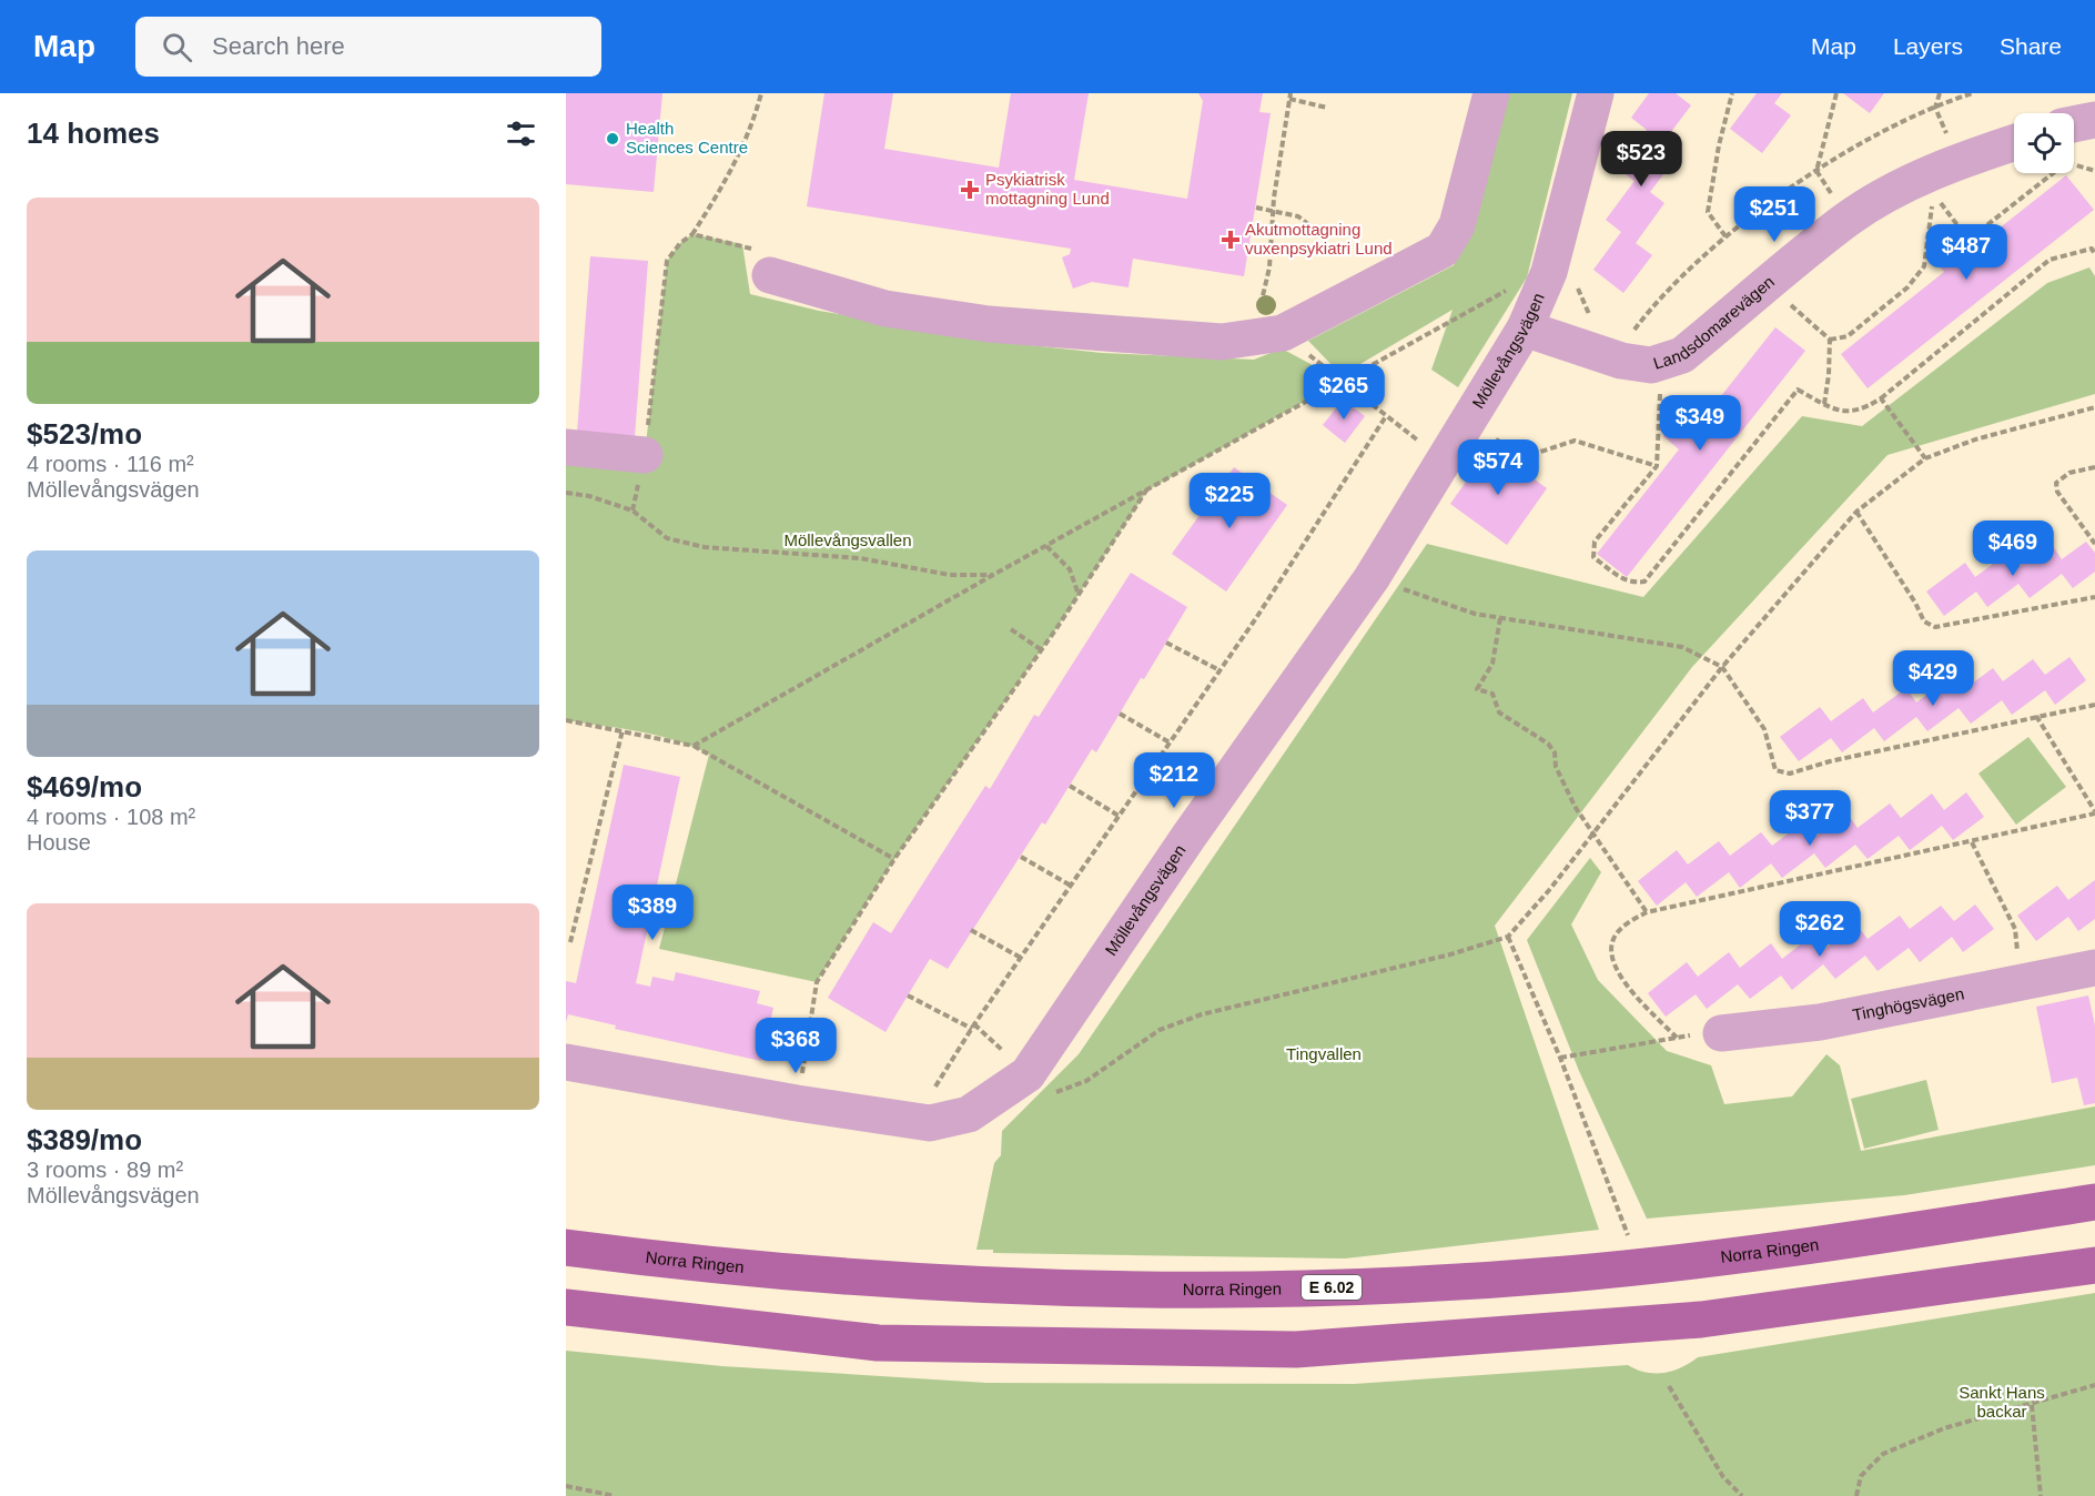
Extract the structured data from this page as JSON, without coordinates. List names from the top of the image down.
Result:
{
  "streets": {
    "main road": ["Norra Ringen", "E 6.02"],
    "street": ["Landsdomarevägen", "Möllevångsvägen", "Tinghögsvägen"]
  },
  "crossings": [
    ["Landsdomarevägen", "Möllevångsvägen"]
  ],
  "parks": ["Möllevångsvallen", "Tingvallen", "Sankt Hans backar"],
  "places": {
    "other": ["Health Sciences Centre"],
    "health": ["Psykiatrisk mottagning Lund", "Akutmottagning vuxenpsykiatri Lund"]
  },
  "page": {
    "header": "Map",
    "search": "Search here",
    "nav": ["Map", "Layers", "Share"],
    "heading": "14 homes",
    "price": [
      "$523",
      "$251",
      "$487",
      "$265",
      "$349",
      "$574",
      "$225",
      "$469",
      "$429",
      "$212",
      "$377",
      "$389",
      "$262",
      "$368"
    ],
    "list": [
      {
        "name": "$523/mo",
        "note": "4 rooms · 116 m² · Möllevångsvägen"
      },
      {
        "name": "$469/mo",
        "note": "4 rooms · 108 m² · House"
      },
      {
        "name": "$389/mo",
        "note": "3 rooms · 89 m² · Möllevångsvägen"
      }
    ]
  }
}
